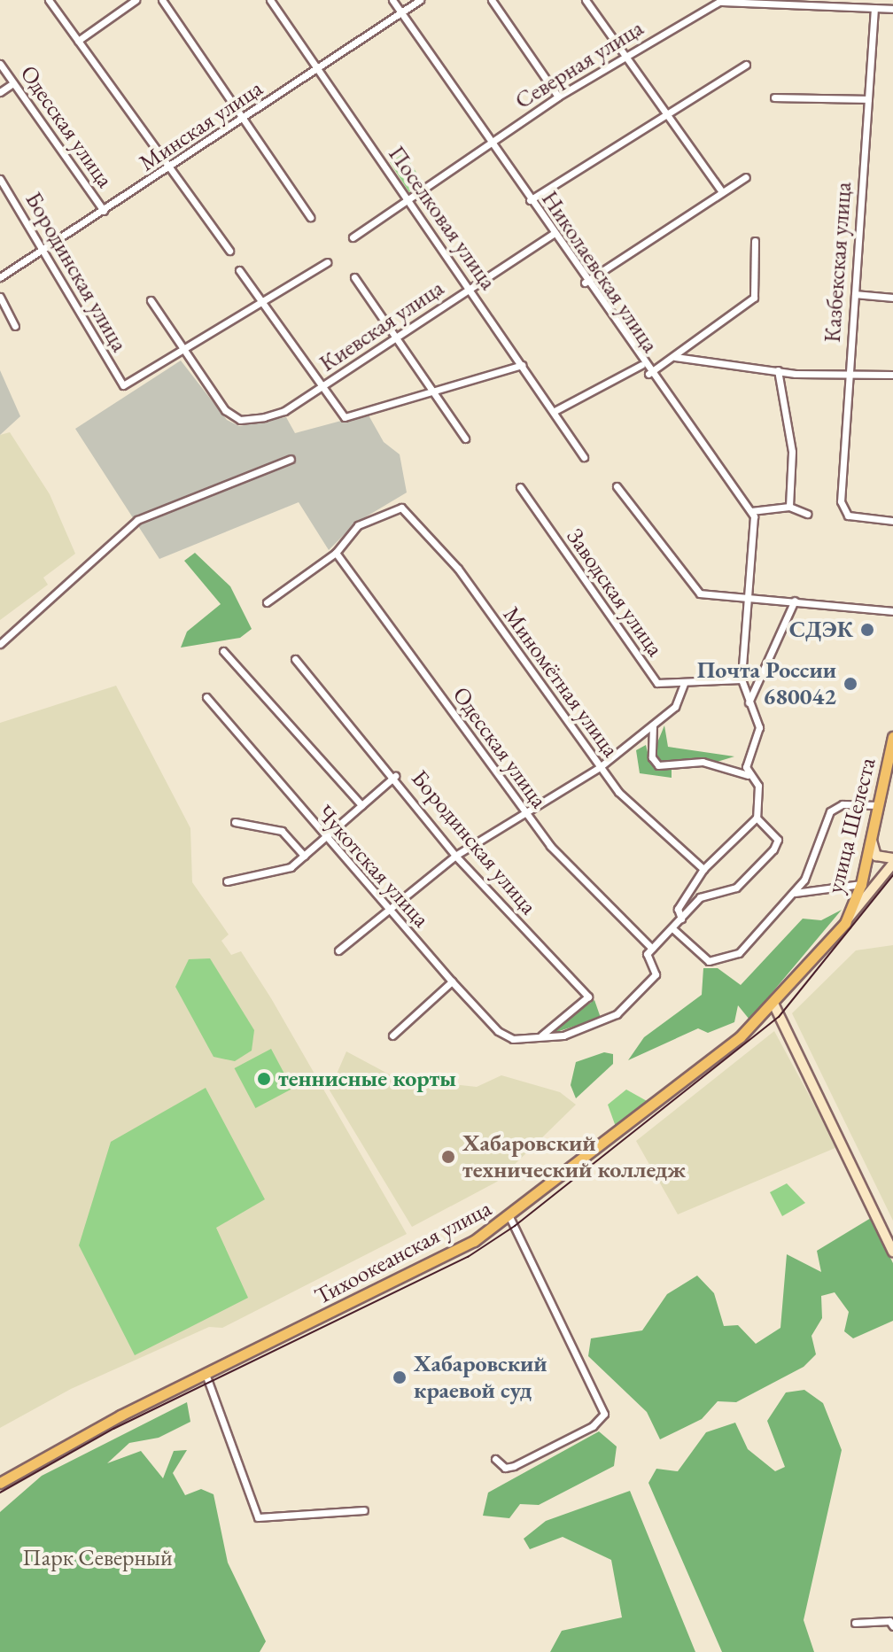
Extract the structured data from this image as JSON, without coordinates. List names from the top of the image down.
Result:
{
  "streets": {
    "main road": ["улица Шелеста", "Тихоокеанская улица"],
    "street": [
      "Северная улица",
      "Минская улица",
      "Одесская улица",
      "Поселковая улица",
      "Казбекская улица",
      "Бородинская улица",
      "Николаевская улица",
      "Киевская улица",
      "Заводская улица",
      "Миномётная улица",
      "Чукотская улица"
    ]
  },
  "crossings": [
    ["Северная улица", "Поселковая улица"],
    ["Северная улица", "Казбекская улица"],
    ["Северная улица", "Николаевская улица"],
    ["Минская улица", "Одесская улица"],
    ["Минская улица", "Поселковая улица"],
    ["Минская улица", "Бородинская улица"],
    ["Минская улица", "Николаевская улица"],
    ["Одесская улица", "Миномётная улица"],
    ["Поселковая улица", "Киевская улица"],
    ["Бородинская улица", "Киевская улица"],
    ["Бородинская улица", "Чукотская улица"],
    ["Николаевская улица", "Киевская улица"],
    ["улица Шелеста", "Тихоокеанская улица"]
  ],
  "parks": ["Парк Северный"],
  "places": [
    "СДЭК",
    "Почта России 680042",
    "теннисные корты",
    "Хабаровский технический колледж",
    "Хабаровский краевой суд"
  ]
}
